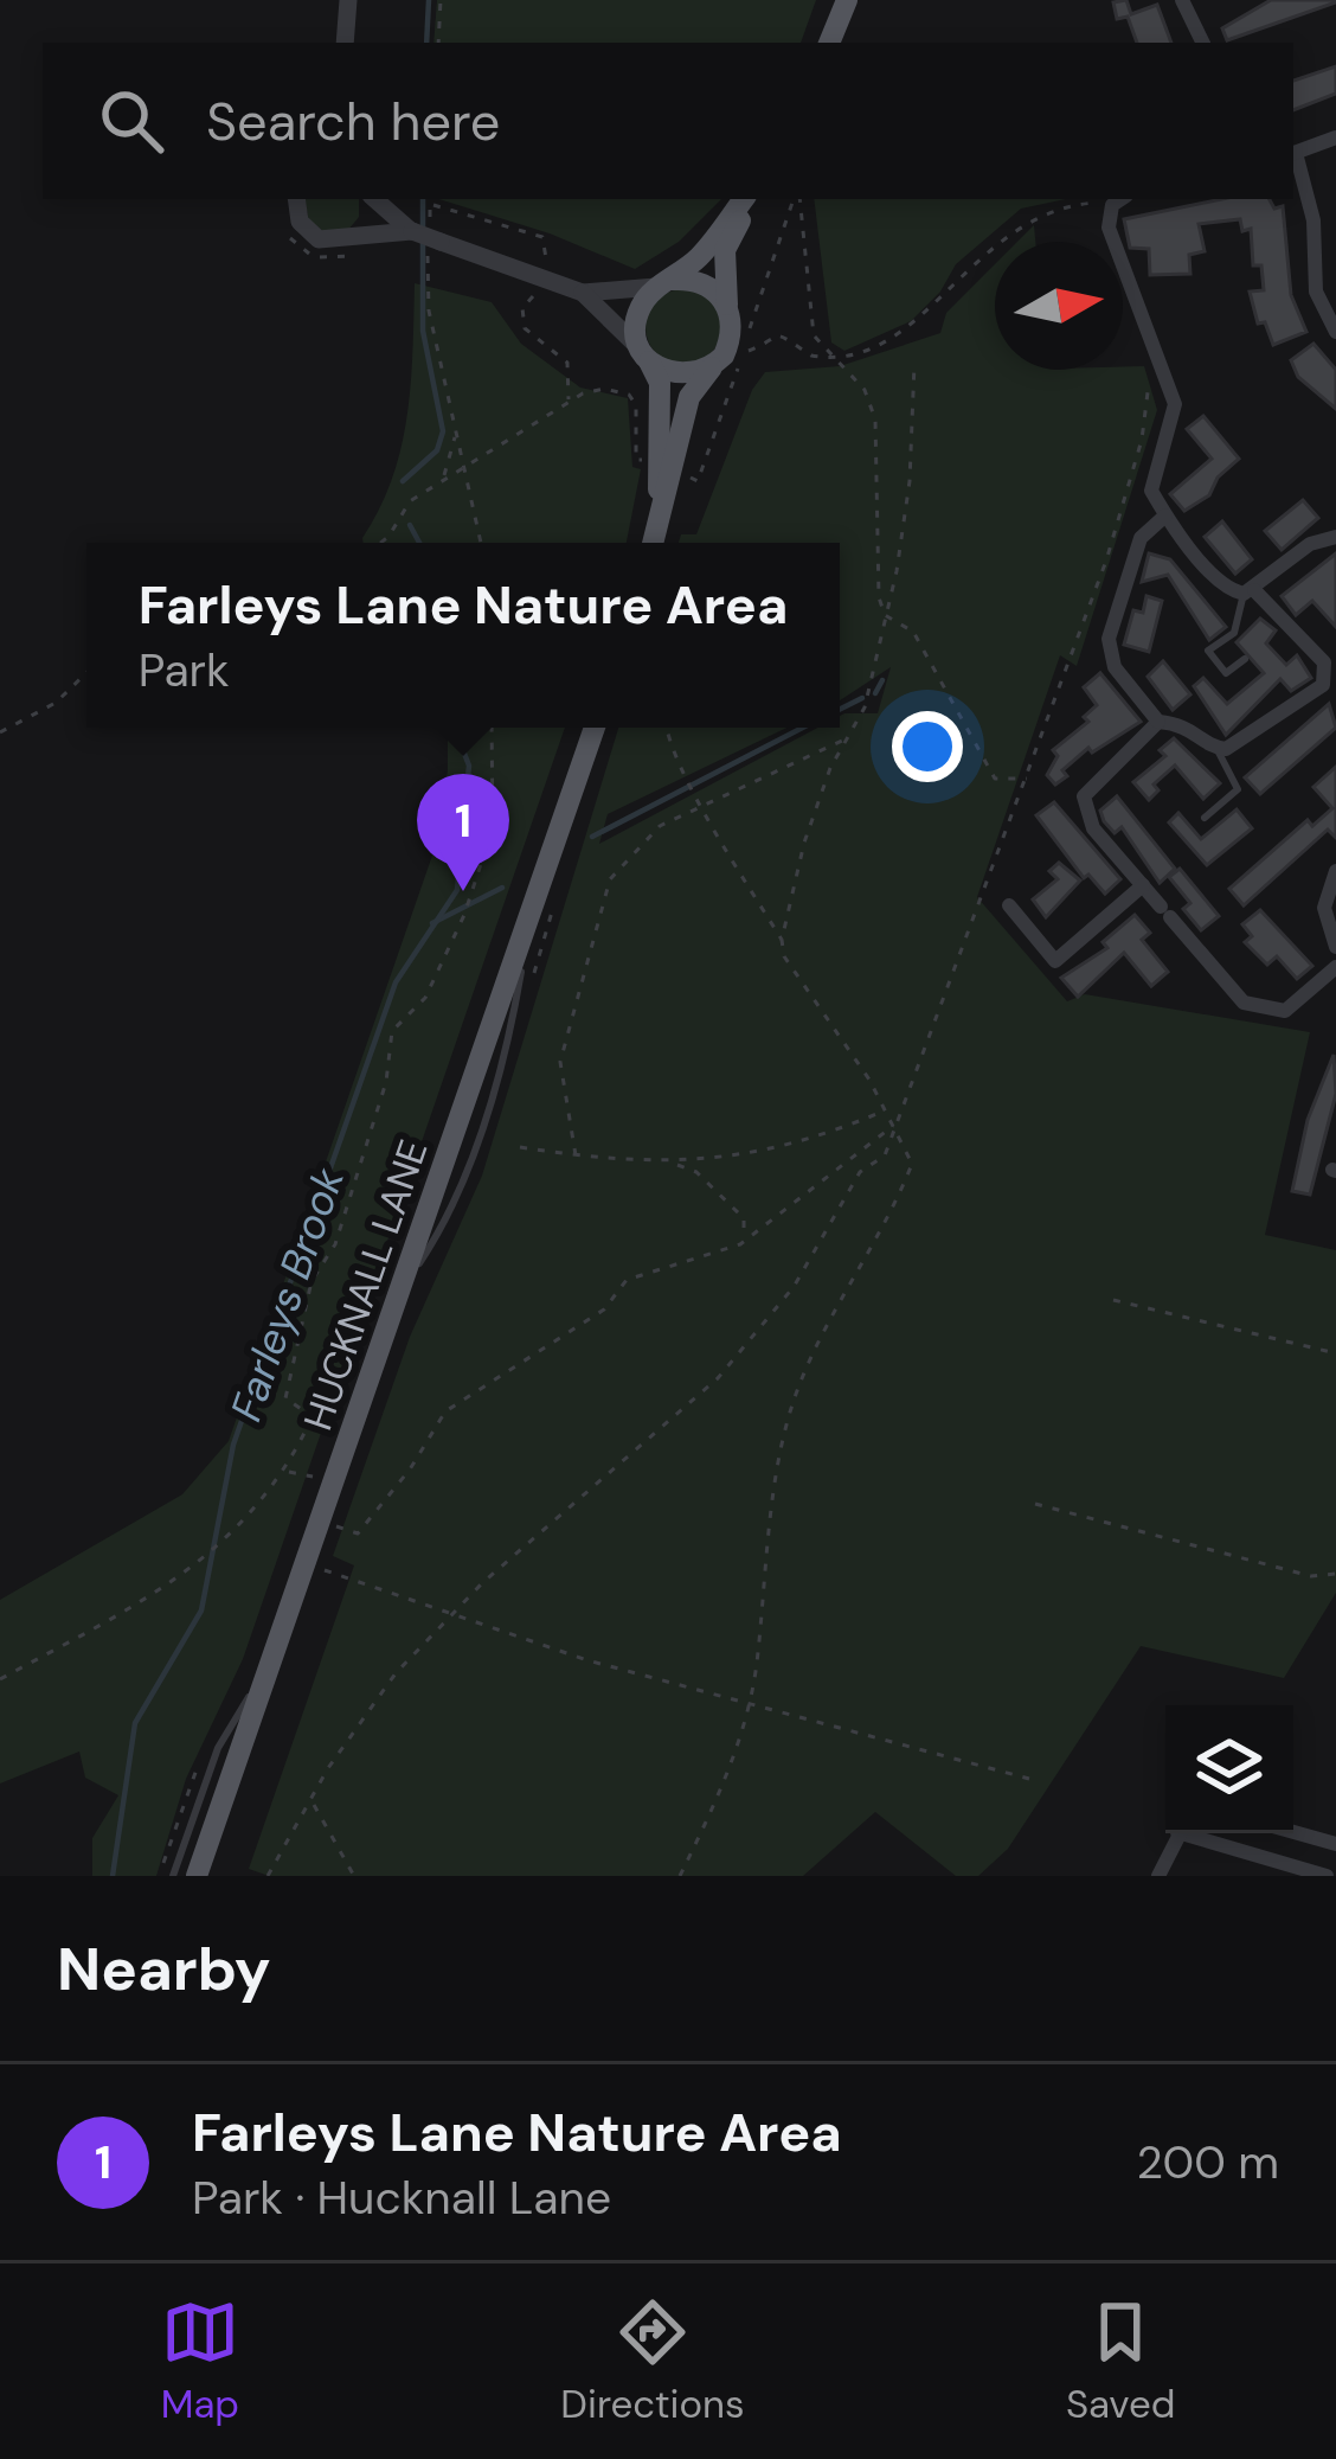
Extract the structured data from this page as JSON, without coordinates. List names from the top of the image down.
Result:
{
  "streets": {
    "main road": ["HUCKNALL LANE"]
  },
  "water": ["Farleys Brook"],
  "north": "right",
  "page": {
    "search": "Search here",
    "popup": ["Farleys Lane Nature Area", "Park"],
    "pins": "1",
    "heading": "Nearby",
    "list": [
      {
        "mark": "1",
        "name": "Farleys Lane Nature Area",
        "note": "Park · Hucknall Lane",
        "value": "200 m"
      }
    ],
    "nav": ["Map", "Directions", "Saved"]
  }
}
